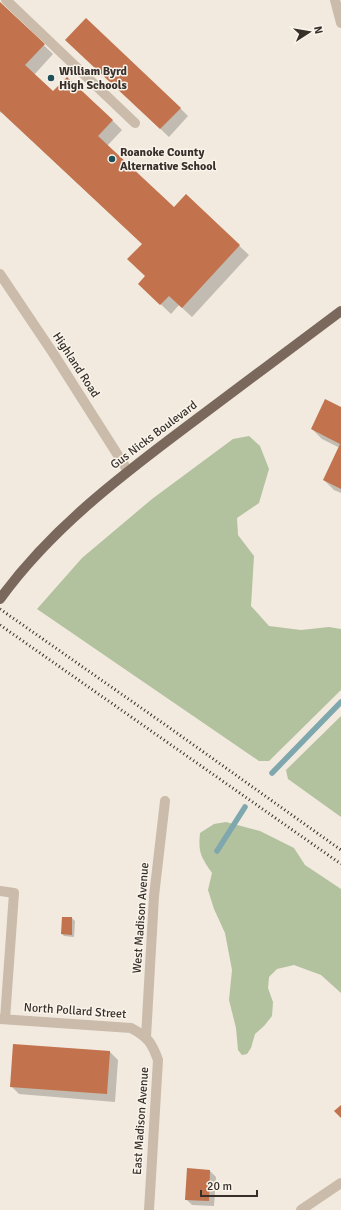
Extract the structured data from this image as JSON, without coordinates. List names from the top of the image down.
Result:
{
  "streets": {
    "main road": ["Gus Nicks Boulevard"],
    "street": [
      "Highland Road",
      "West Madison Avenue",
      "North Pollard Street",
      "East Madison Avenue"
    ]
  },
  "crossings": [
    ["Highland Road", "Gus Nicks Boulevard"],
    ["West Madison Avenue", "North Pollard Street"],
    ["West Madison Avenue", "East Madison Avenue"],
    ["North Pollard Street", "East Madison Avenue"]
  ],
  "places": ["William Byrd High Schools", "Roanoke County Alternative School"],
  "scale_bar": "20 m",
  "north": "right"
}
